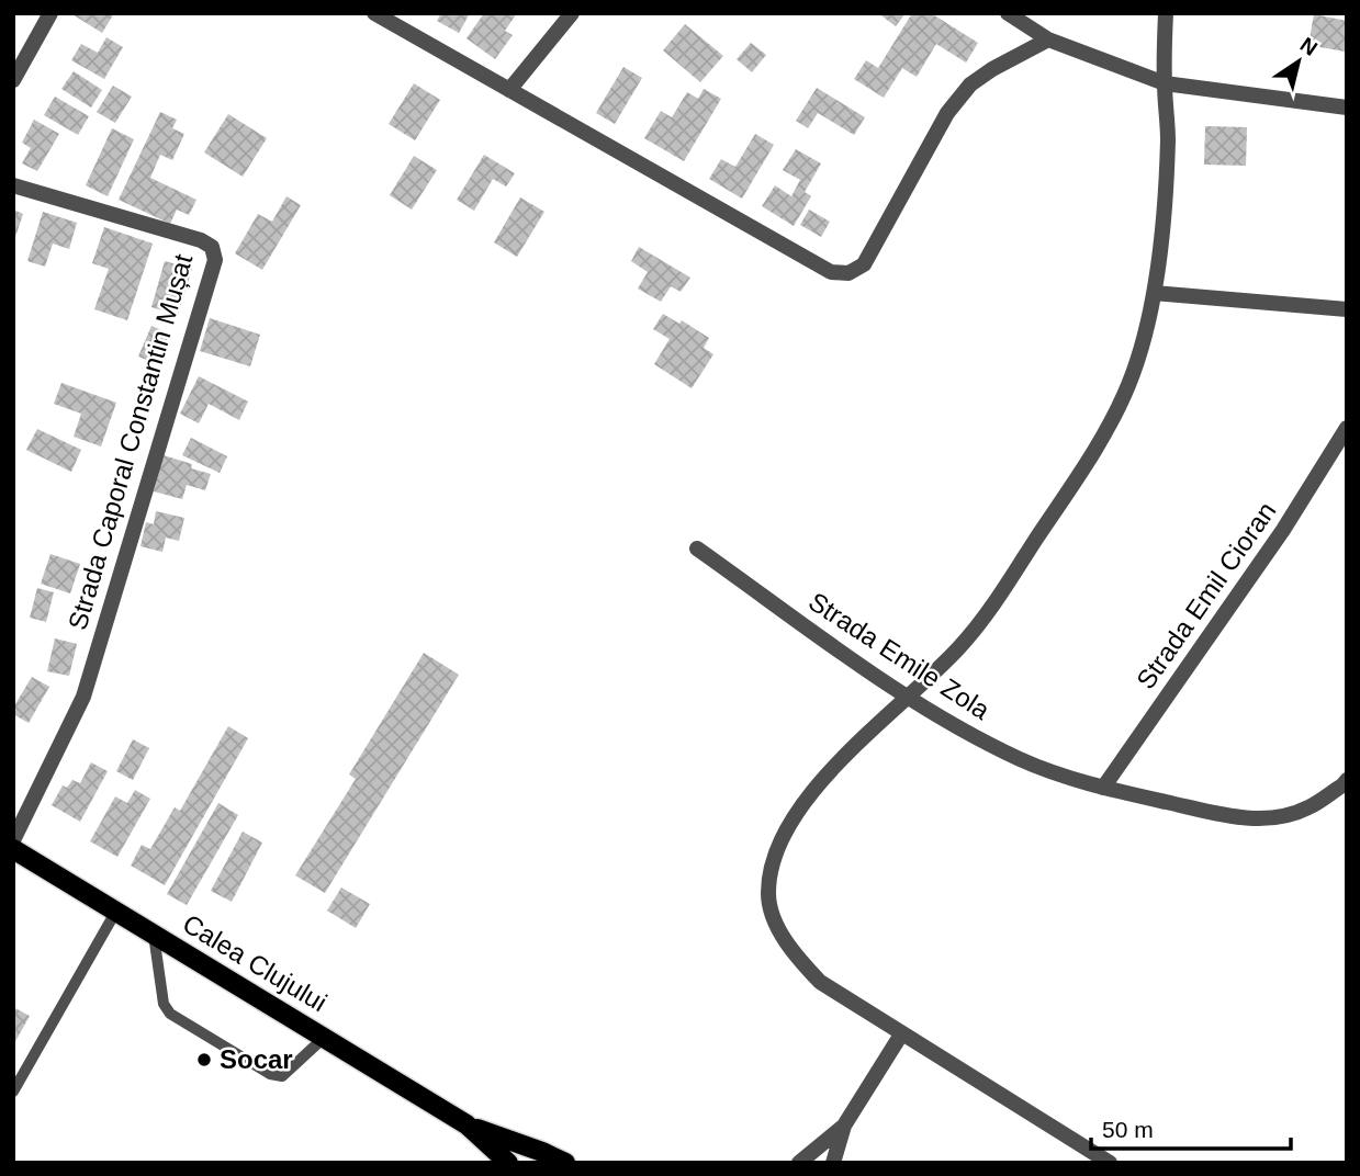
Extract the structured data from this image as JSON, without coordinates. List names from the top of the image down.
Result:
{
  "streets": {
    "main road": ["Calea Clujului"],
    "street": ["Strada Caporal Constantin Mușat", "Strada Emil Cioran", "Strada Emile Zola"]
  },
  "crossings": [
    ["Strada Emil Cioran", "Strada Emile Zola"]
  ],
  "places": ["Socar"],
  "scale_bar": "50 m",
  "north": "top right"
}
